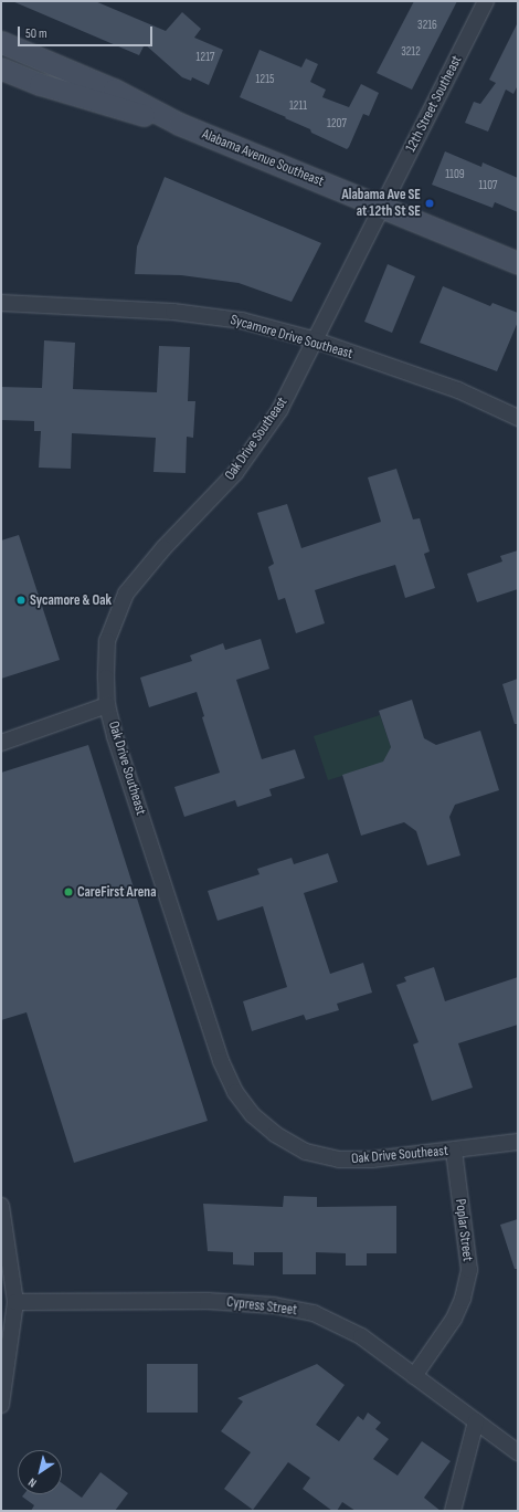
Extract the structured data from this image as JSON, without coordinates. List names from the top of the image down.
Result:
{
  "streets": {
    "main road": ["Alabama Avenue Southeast"],
    "street": [
      "12th Street Southeast",
      "Sycamore Drive Southeast",
      "Oak Drive Southeast",
      "Poplar Street",
      "Cypress Street"
    ]
  },
  "crossings": [
    ["12th Street Southeast", "Alabama Avenue Southeast"],
    ["12th Street Southeast", "Oak Drive Southeast"],
    ["Alabama Avenue Southeast", "Oak Drive Southeast"],
    ["Sycamore Drive Southeast", "Oak Drive Southeast"],
    ["Oak Drive Southeast", "Poplar Street"],
    ["Poplar Street", "Cypress Street"]
  ],
  "places": ["Alabama Ave SE at 12th St SE", "Sycamore & Oak", "CareFirst Arena"],
  "house_numbers": [
    "3216",
    "3212",
    "1217",
    "1215",
    "1211",
    "1207",
    "1109",
    "1107"
  ],
  "scale_bar": "50 m",
  "north": "bottom left"
}
